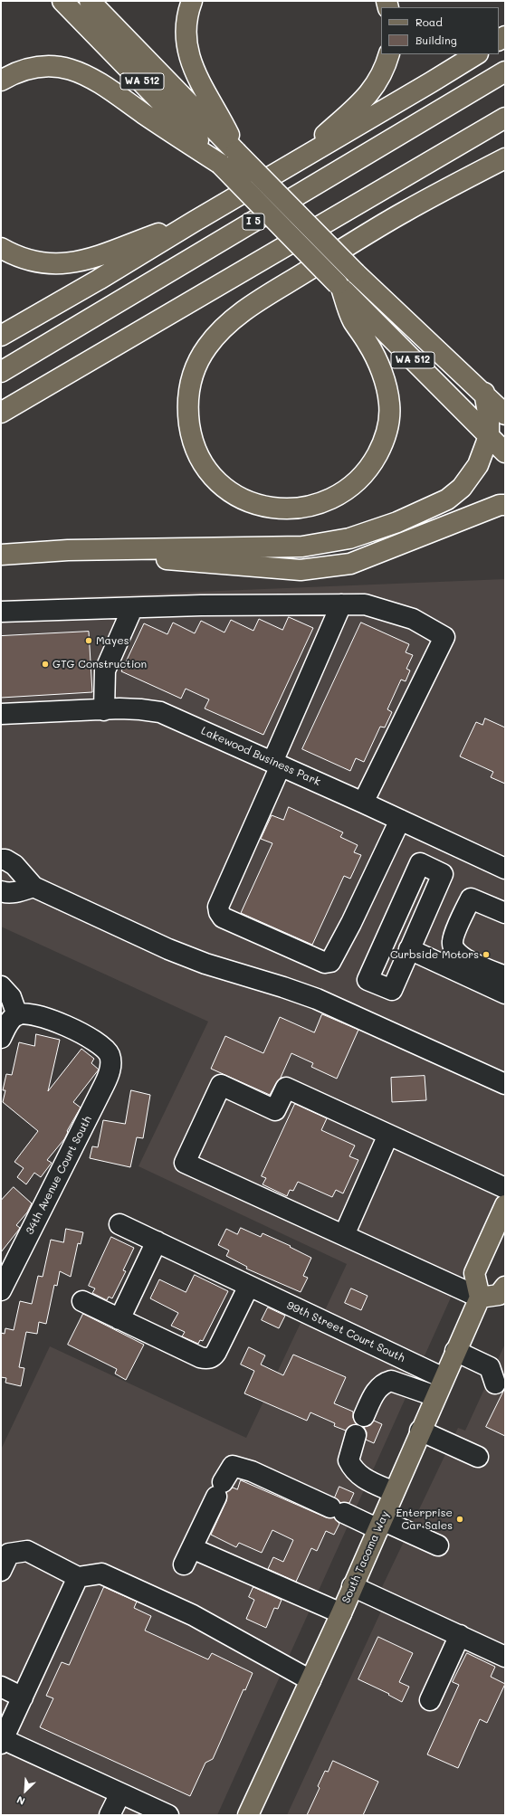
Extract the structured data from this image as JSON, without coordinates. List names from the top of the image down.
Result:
{
  "streets": {
    "main road": ["WA 512", "I 5", "South Tacoma Way"],
    "street": ["Lakewood Business Park", "34th Avenue Court South", "99th Street Court South"]
  },
  "crossings": [
    ["99th Street Court South", "South Tacoma Way"]
  ],
  "places": [
    "Mayes",
    "GTG Construction",
    "Curbside Motors",
    "Enterprise Car Sales"
  ],
  "legend": ["Road", "Building"],
  "north": "bottom left"
}
